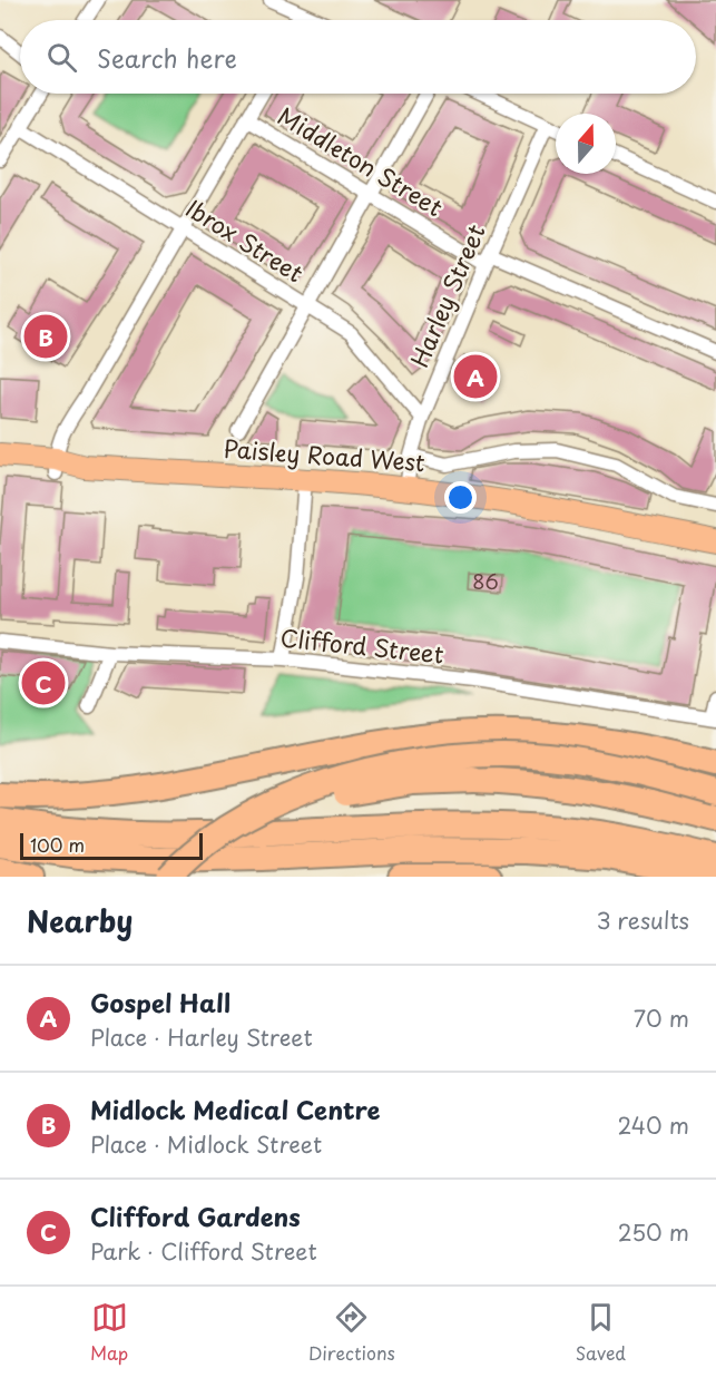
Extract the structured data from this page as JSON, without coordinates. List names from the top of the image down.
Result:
{
  "streets": {
    "main road": ["Paisley Road West"],
    "street": [
      "Middleton Street",
      "Ibrox Street",
      "Harley Street",
      "Clifford Street"
    ]
  },
  "crossings": [
    ["Middleton Street", "Harley Street"],
    ["Ibrox Street", "Harley Street"],
    ["Harley Street", "Paisley Road West"]
  ],
  "house_numbers": ["86"],
  "scale_bar": "100 m",
  "north": "top",
  "page": {
    "search": "Search here",
    "pins": ["B", "A", "C"],
    "scale": "100 m",
    "heading": ["Nearby", "3 results"],
    "list": [
      {
        "mark": "A",
        "name": "Gospel Hall",
        "note": "Place · Harley Street",
        "value": "70 m"
      },
      {
        "mark": "B",
        "name": "Midlock Medical Centre",
        "note": "Place · Midlock Street",
        "value": "240 m"
      },
      {
        "mark": "C",
        "name": "Clifford Gardens",
        "note": "Park · Clifford Street",
        "value": "250 m"
      }
    ],
    "nav": ["Map", "Directions", "Saved"]
  }
}
